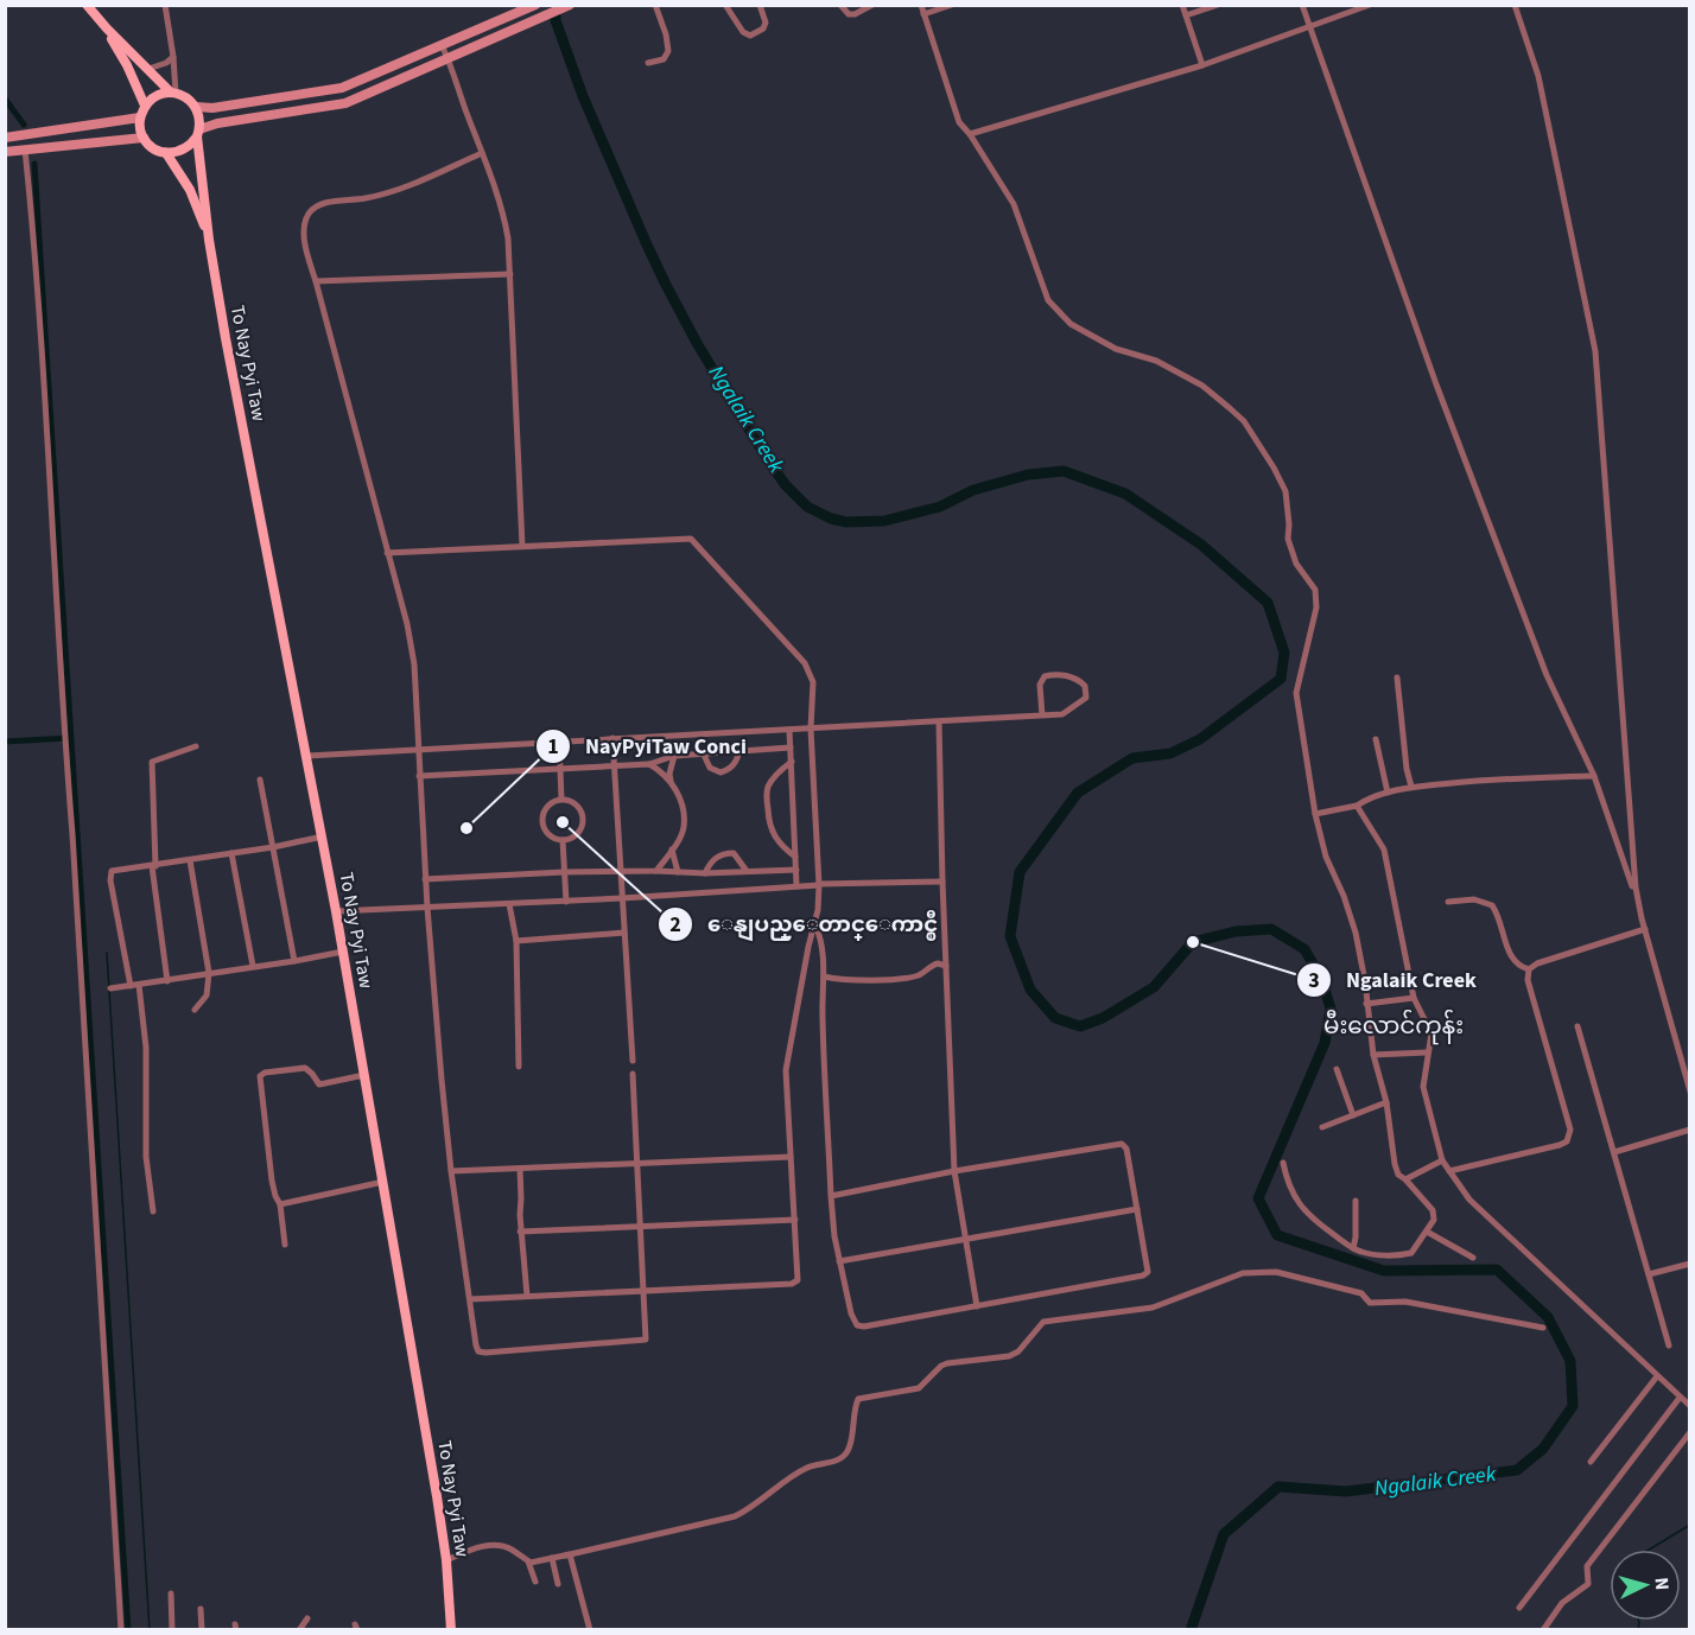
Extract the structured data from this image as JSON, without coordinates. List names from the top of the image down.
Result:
{
  "streets": {
    "main road": ["To Nay Pyi Taw"]
  },
  "districts": ["မီးလောင်ကုန်း"],
  "water": ["Ngalaik Creek"],
  "places": ["ေနျပည္ေတာင္ေကာင္စီ", "NayPyiTaw Conci", "Ngalaik Creek"],
  "north": "right"
}
